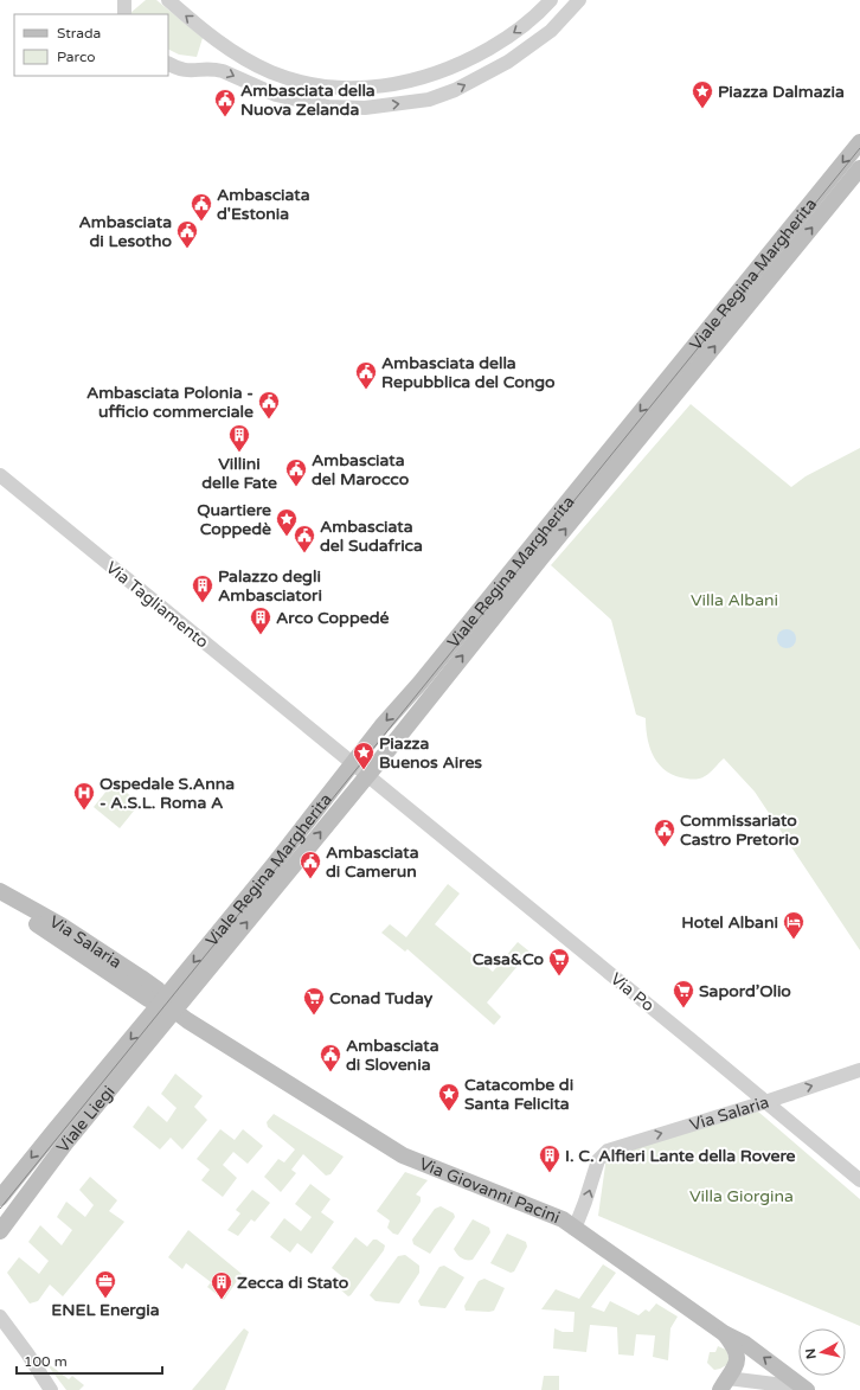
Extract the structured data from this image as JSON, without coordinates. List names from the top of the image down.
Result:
{
  "streets": {
    "main road": [
      "Viale Regina Margherita",
      "Via Salaria",
      "Viale Liegi",
      "Via Giovanni Pacini"
    ],
    "street": ["Via Tagliamento", "Via Po"]
  },
  "crossings": [
    ["Viale Regina Margherita", "Via Tagliamento"],
    ["Viale Regina Margherita", "Via Salaria"],
    ["Viale Regina Margherita", "Via Po"],
    ["Viale Regina Margherita", "Viale Liegi"],
    ["Via Salaria", "Via Po"],
    ["Via Salaria", "Viale Liegi"],
    ["Via Salaria", "Via Giovanni Pacini"]
  ],
  "one_way": ["Via Salaria"],
  "parks": ["Villa Albani", "Villa Giorgina"],
  "places": {
    "place": [
      "Piazza Dalmazia",
      "Quartiere Coppedè",
      "Piazza Buenos Aires",
      "Catacombe di Santa Felicita"
    ],
    "public building": [
      "Ambasciata della Nuova Zelanda",
      "Ambasciata d'Estonia",
      "Ambasciata di Lesotho",
      "Ambasciata della Repubblica del Congo",
      "Ambasciata Polonia - ufficio commerciale",
      "Ambasciata del Marocco",
      "Ambasciata del Sudafrica",
      "Commissariato Castro Pretorio",
      "Ambasciata di Camerun",
      "Ambasciata di Slovenia"
    ],
    "building": [
      "Villini delle Fate",
      "Palazzo degli Ambasciatori",
      "Arco Coppedé",
      "I. C. Alfieri Lante della Rovere",
      "Zecca di Stato"
    ],
    "hospital": ["Ospedale S.Anna - A.S.L. Roma A"],
    "hotel": ["Hotel Albani"],
    "supermarket": ["Casa&Co", "Sapord’Olio", "Conad Tuday"],
    "office": ["ENEL Energia"]
  },
  "legend": ["Strada", "Parco"],
  "scale_bar": "100 m",
  "north": "left"
}
